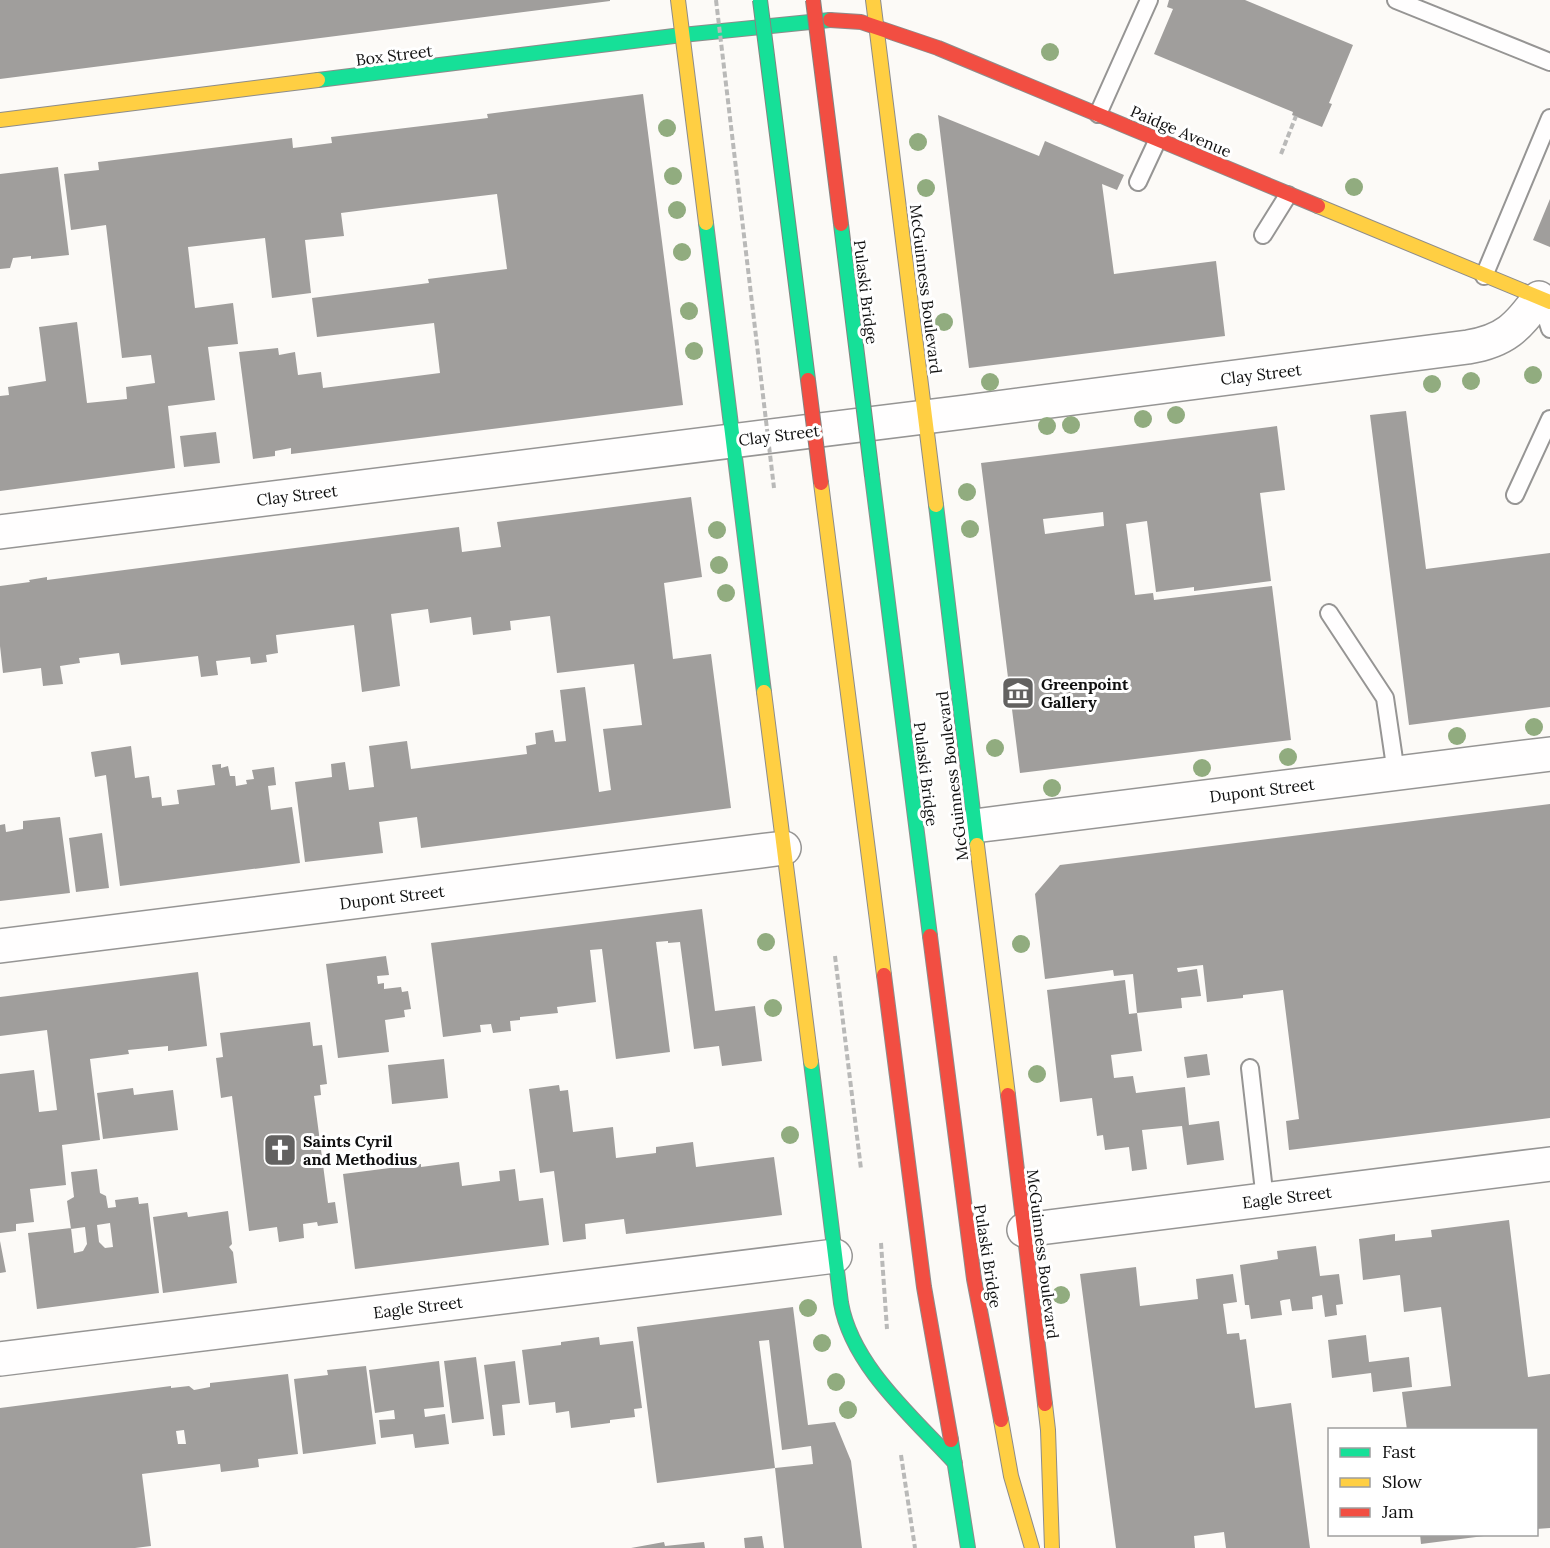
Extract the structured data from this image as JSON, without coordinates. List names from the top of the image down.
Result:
{
  "streets": {
    "street": [
      "Box Street",
      "Paidge Avenue",
      "McGuinness Boulevard",
      "Pulaski Bridge",
      "Clay Street",
      "Dupont Street",
      "Eagle Street"
    ]
  },
  "crossings": [
    ["Box Street", "Paidge Avenue"],
    ["Paidge Avenue", "McGuinness Boulevard"],
    ["Paidge Avenue", "Clay Street"],
    ["McGuinness Boulevard", "Clay Street"],
    ["McGuinness Boulevard", "Dupont Street"],
    ["McGuinness Boulevard", "Eagle Street"]
  ],
  "places": {
    "museum": ["Greenpoint Gallery"],
    "church": ["Saints Cyril and Methodius"]
  },
  "legend": ["Fast", "Slow", "Jam"]
}
